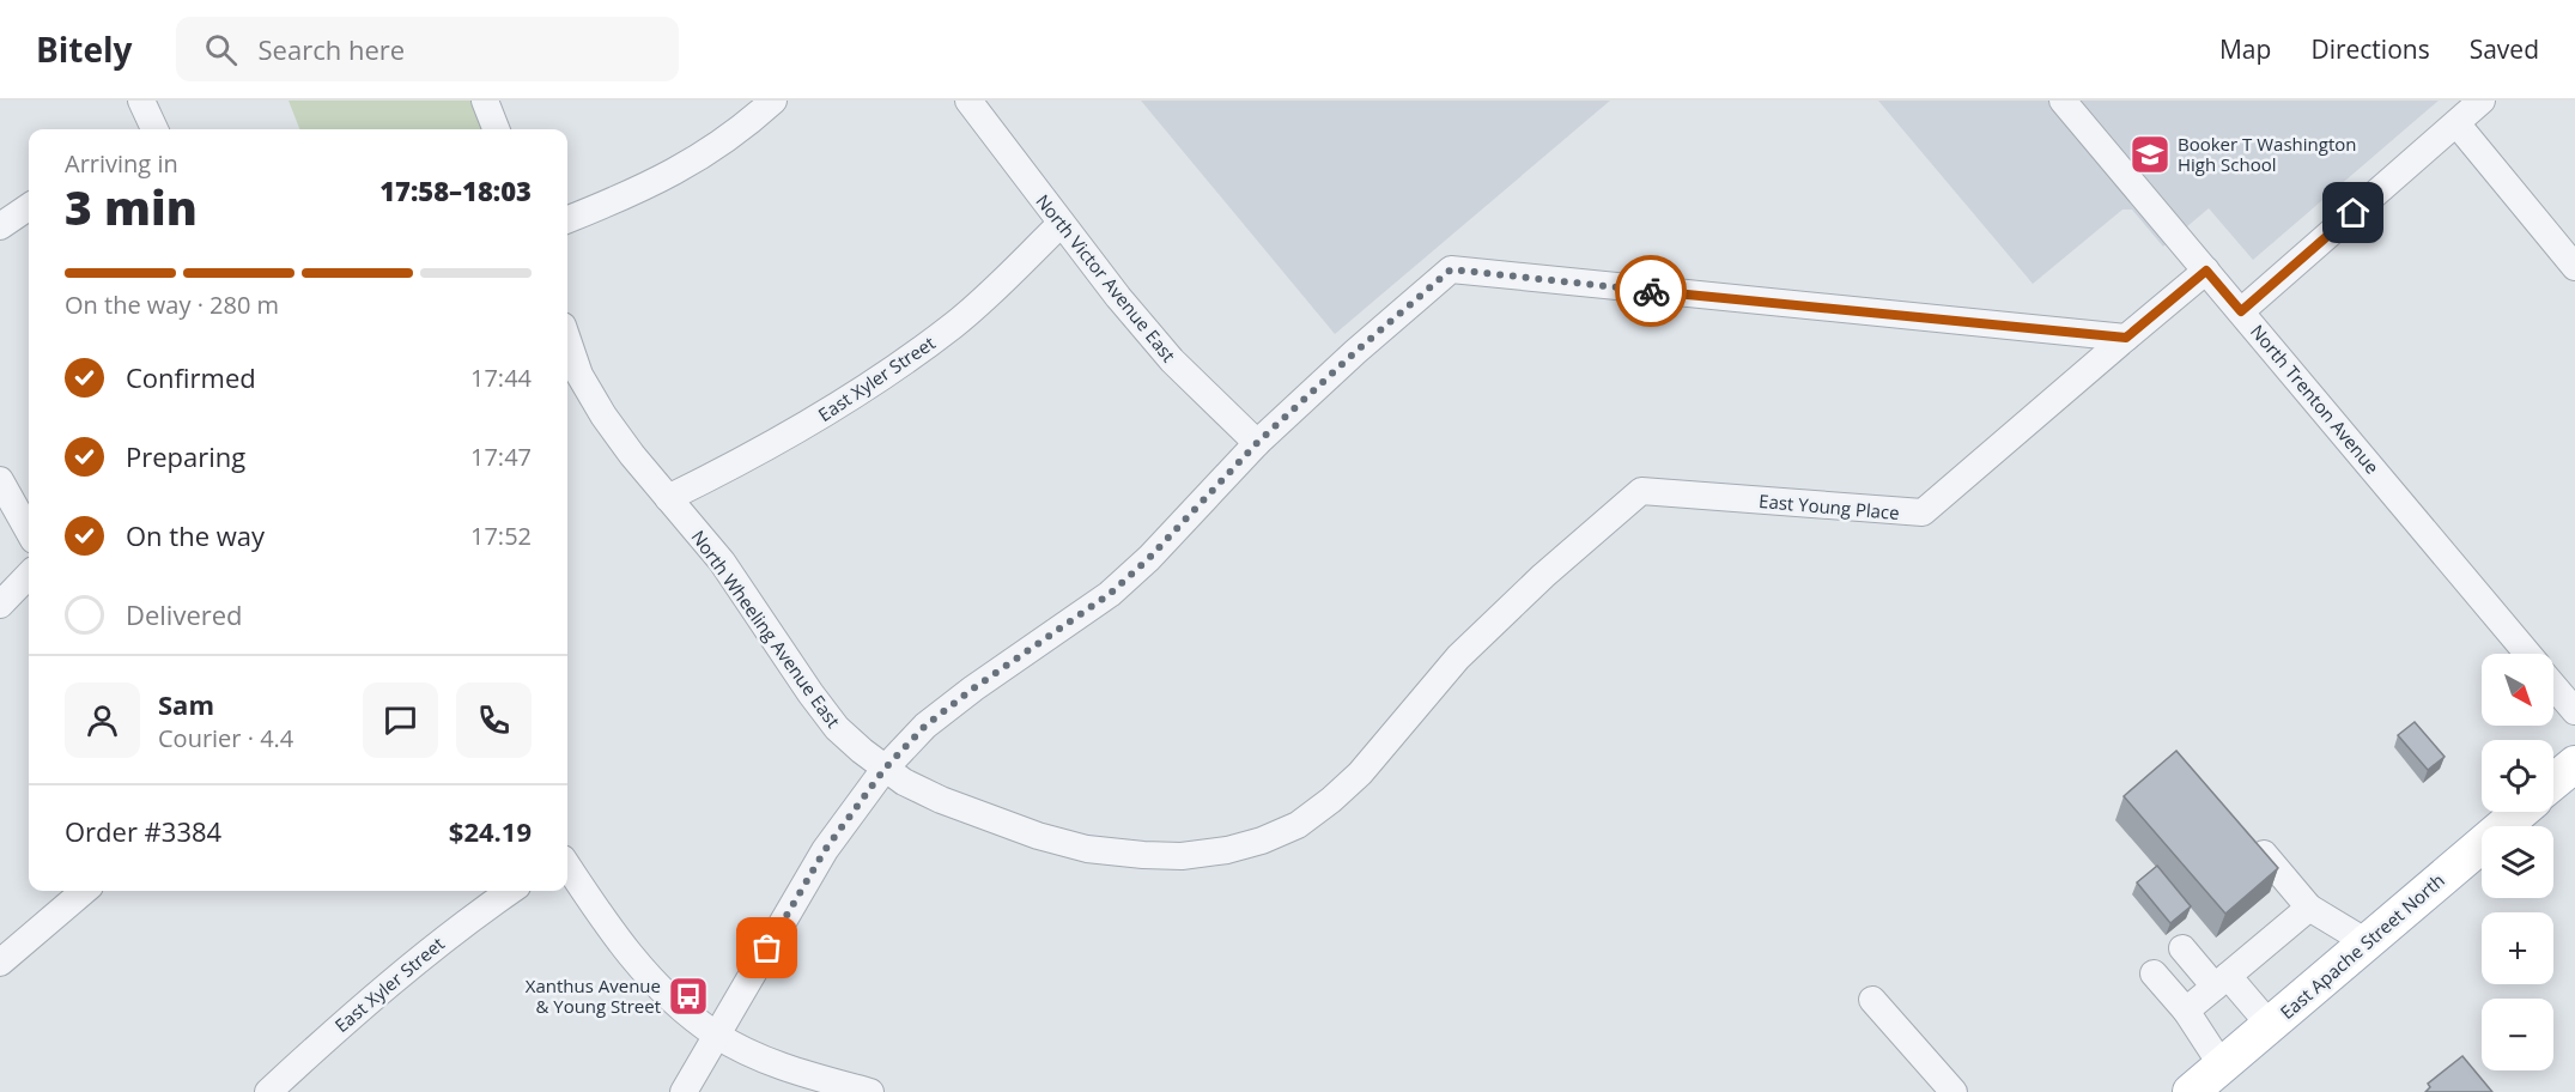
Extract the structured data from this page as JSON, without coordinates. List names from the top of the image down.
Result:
{
  "streets": {
    "main road": ["East Apache Street North"],
    "street": [
      "North Victor Avenue East",
      "East Xyler Street",
      "North Trenton Avenue",
      "East Young Place",
      "North Wheeling Avenue East"
    ]
  },
  "crossings": [
    ["North Victor Avenue East", "East Xyler Street"],
    ["East Xyler Street", "North Wheeling Avenue East"],
    ["North Trenton Avenue", "East Young Place"],
    ["East Young Place", "North Wheeling Avenue East"]
  ],
  "places": {
    "school or university": ["Booker T Washington High School"],
    "bus stop": ["Xanthus Avenue & Young Street"]
  },
  "north": "bottom right",
  "page": {
    "header": "Bitely",
    "search": "Search here",
    "nav": ["Map", "Directions", "Saved"],
    "heading": ["3 min", "Arriving in", "17:58–18:03"],
    "panel": [
      "Sam",
      "Courier · 4.4",
      "Order #3384",
      "$24.19"
    ],
    "bar": "On the way · 280 m",
    "list": [
      ["Confirmed", "17:44"],
      ["Preparing", "17:47"],
      ["On the way", "17:52"],
      "Delivered"
    ],
    "map_buttons": ["+", "−"]
  }
}
